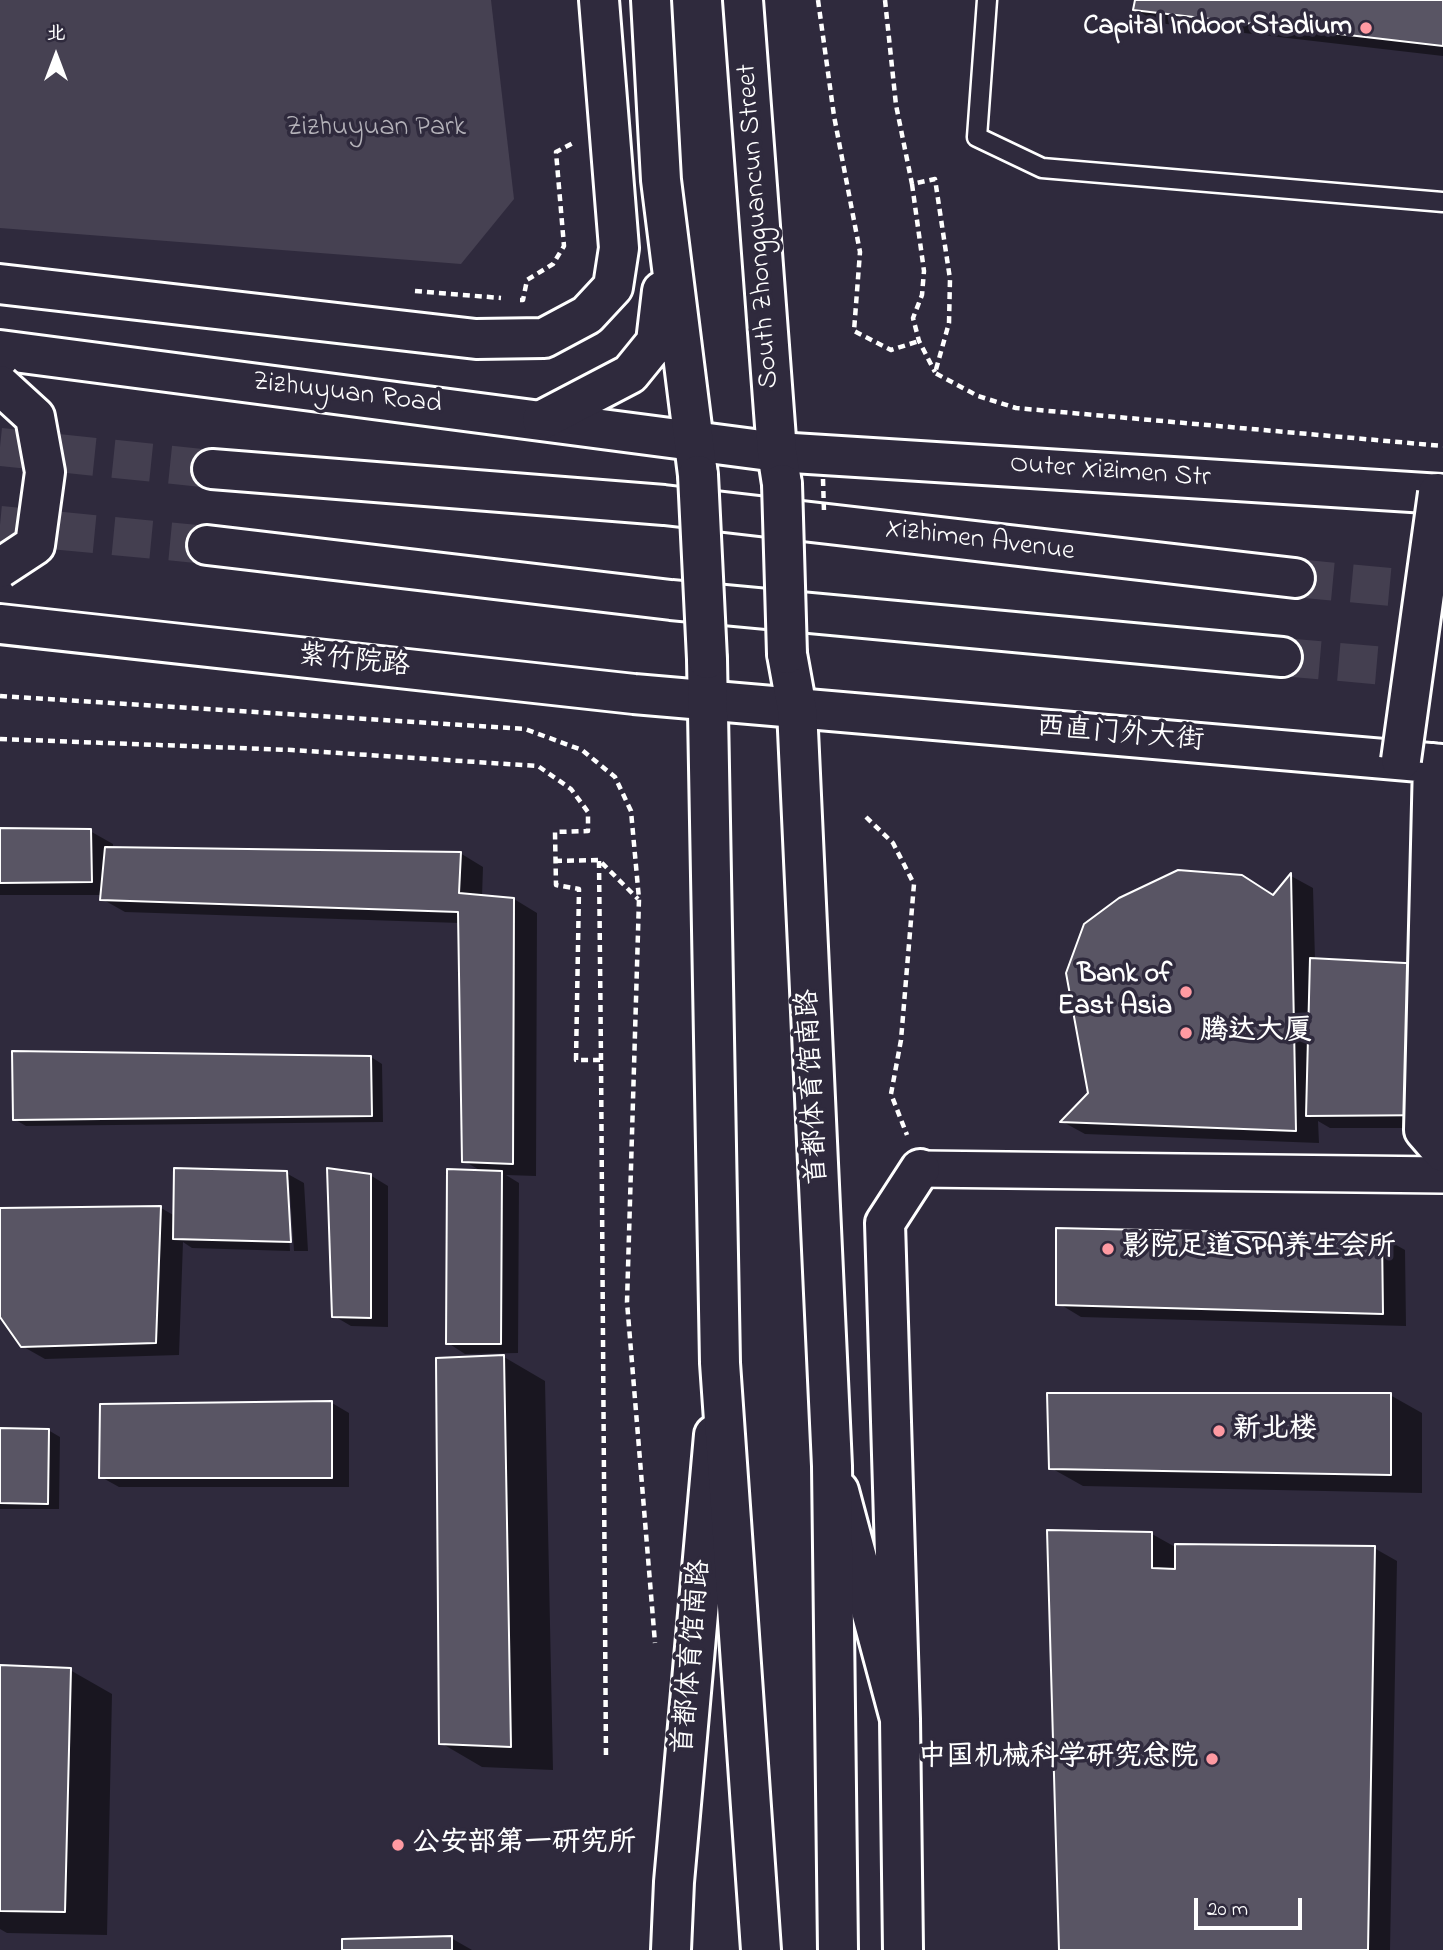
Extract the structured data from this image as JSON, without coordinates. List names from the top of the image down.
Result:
{
  "streets": {
    "main road": [
      "South Zhongguancun Street",
      "Zizhuyuan Road",
      "Outer Xizimen Str",
      "Xizhimen Avenue",
      "紫竹院路",
      "西直门外大街",
      "首都体育馆南路"
    ]
  },
  "crossings": [
    ["South Zhongguancun Street", "Outer Xizimen Str"],
    ["South Zhongguancun Street", "首都体育馆南路"],
    ["Zizhuyuan Road", "Outer Xizimen Str"],
    ["Zizhuyuan Road", "首都体育馆南路"],
    ["Outer Xizimen Str", "首都体育馆南路"],
    ["紫竹院路", "西直门外大街"],
    ["紫竹院路", "首都体育馆南路"],
    ["西直门外大街", "首都体育馆南路"]
  ],
  "parks": ["Zizhuyuan Park"],
  "places": [
    "Capital Indoor Stadium",
    "Bank of East Asia",
    "腾达大厦",
    "影院足道SPA养生会所",
    "新北楼",
    "中国机械科学研究总院",
    "公安部第一研究所"
  ],
  "scale_bar": "20 m",
  "north": "top"
}
